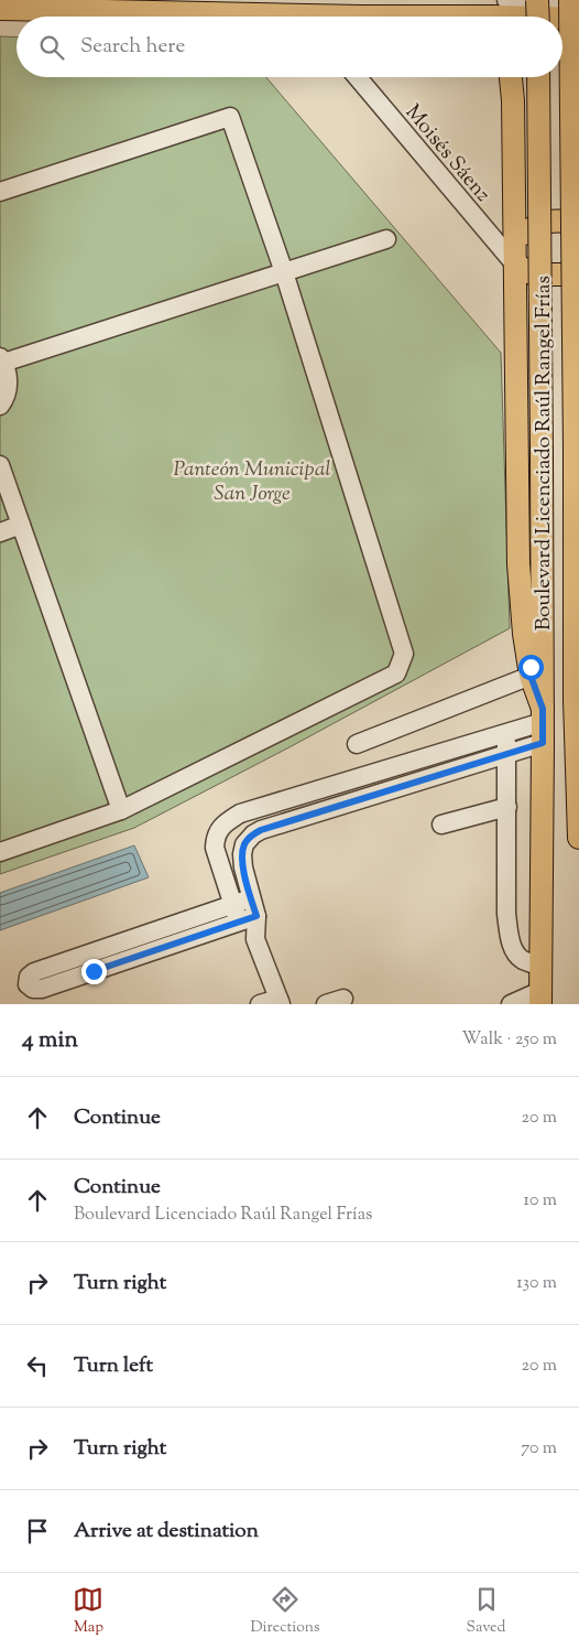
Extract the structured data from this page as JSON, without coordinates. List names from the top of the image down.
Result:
{
  "streets": {
    "main road": ["Boulevard Licenciado Raúl Rangel Frías"],
    "street": ["Moisés Sáenz"]
  },
  "parks": ["Panteón Municipal San Jorge"],
  "page": {
    "search": "Search here",
    "heading": ["4 min", "Walk · 250 m"],
    "list": [
      ["Continue", "20 m"],
      ["Continue", "Boulevard Licenciado Raúl Rangel Frías", "10 m"],
      ["Turn right", "130 m"],
      ["Turn left", "20 m"],
      ["Turn right", "70 m"],
      "Arrive at destination"
    ],
    "nav": ["Map", "Directions", "Saved"]
  }
}
